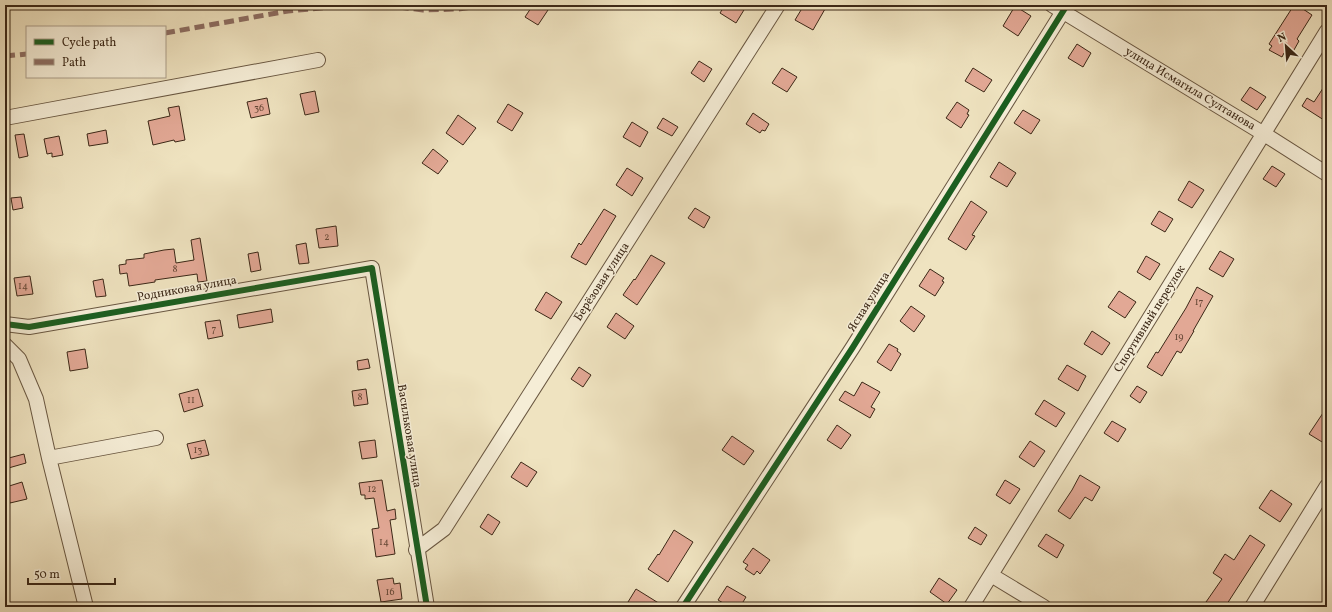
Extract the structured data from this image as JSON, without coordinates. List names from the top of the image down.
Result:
{
  "streets": {
    "street": [
      "улица Исмагила Султанова",
      "Берёзовая улица",
      "Родниковая улица",
      "Ясная улица",
      "Спортивный переулок",
      "Васильковая улица"
    ]
  },
  "crossings": [
    ["улица Исмагила Султанова", "Ясная улица"],
    ["улица Исмагила Султанова", "Спортивный переулок"],
    ["Берёзовая улица", "Васильковая улица"],
    ["Родниковая улица", "Васильковая улица"]
  ],
  "house_numbers": [
    "36",
    "2",
    "8",
    "14",
    "17",
    "7",
    "19",
    "8",
    "11",
    "13",
    "12",
    "14",
    "16"
  ],
  "legend": ["Cycle path", "Path"],
  "scale_bar": "50 m",
  "north": "top left"
}
